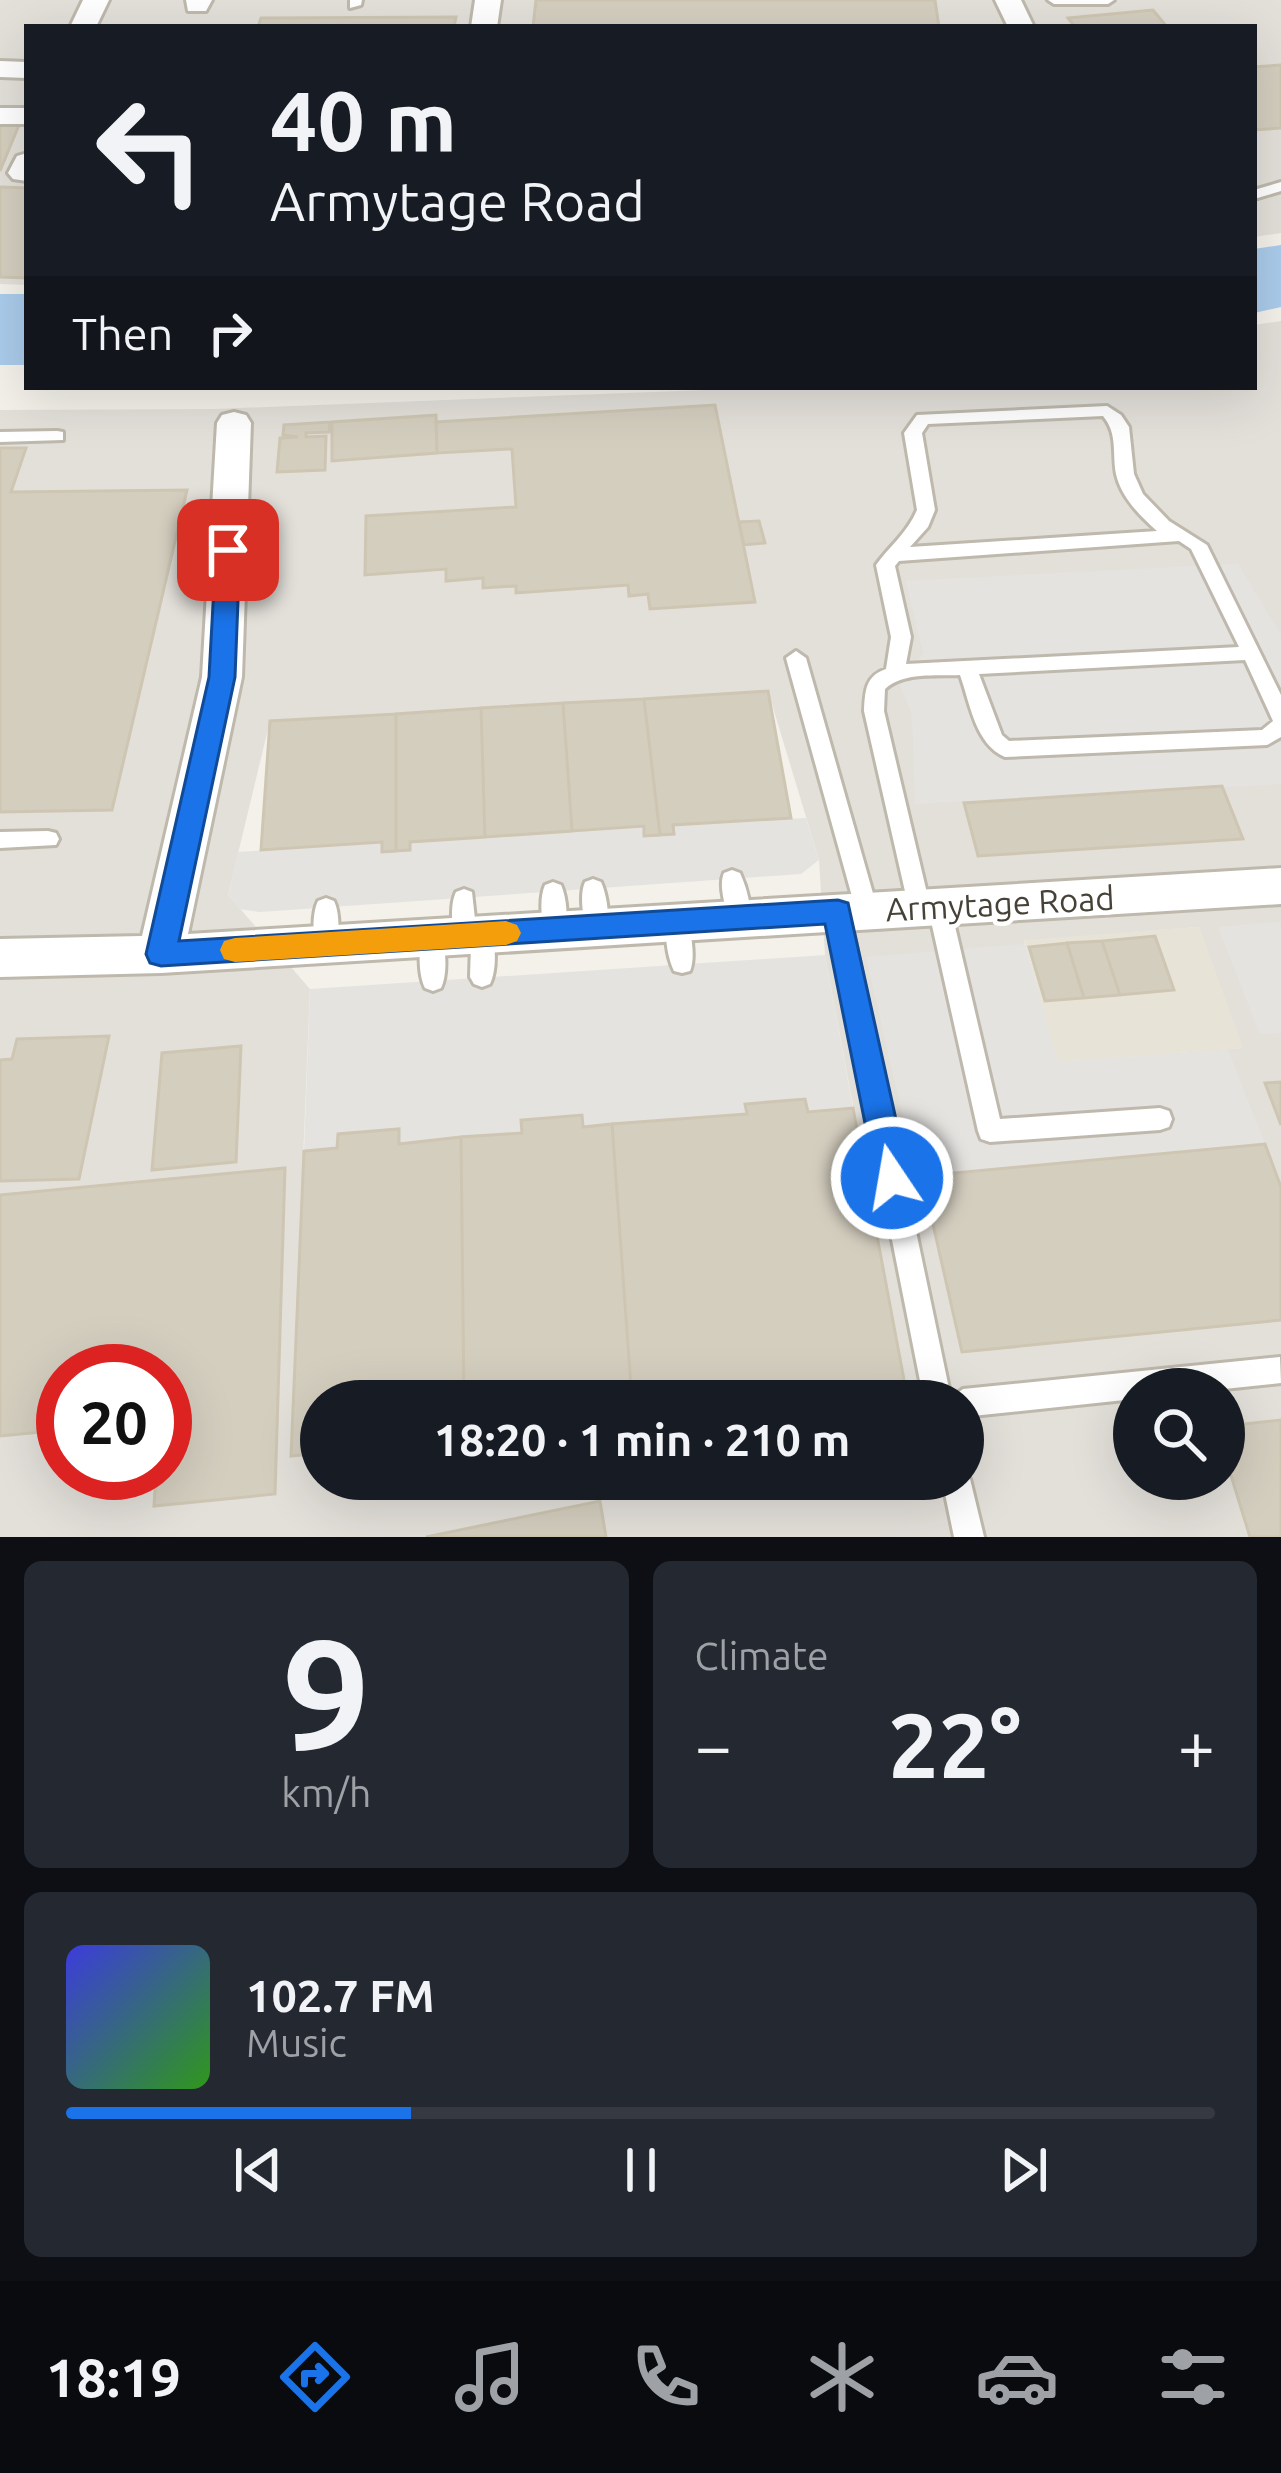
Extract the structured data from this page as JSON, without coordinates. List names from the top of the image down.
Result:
{
  "streets": {
    "street": ["Armytage Road"]
  },
  "page": {
    "turn": ["40 m", "Armytage Road"],
    "then": "Then",
    "limit": "20",
    "trip": "18:20 · 1 min · 210 m",
    "tile": [
      ["9", "km/h"],
      "Climate"
    ],
    "heat": ["−", "22°", "+"],
    "song": ["102.7 FM", "Music"],
    "tabs": "18:19"
  }
}
